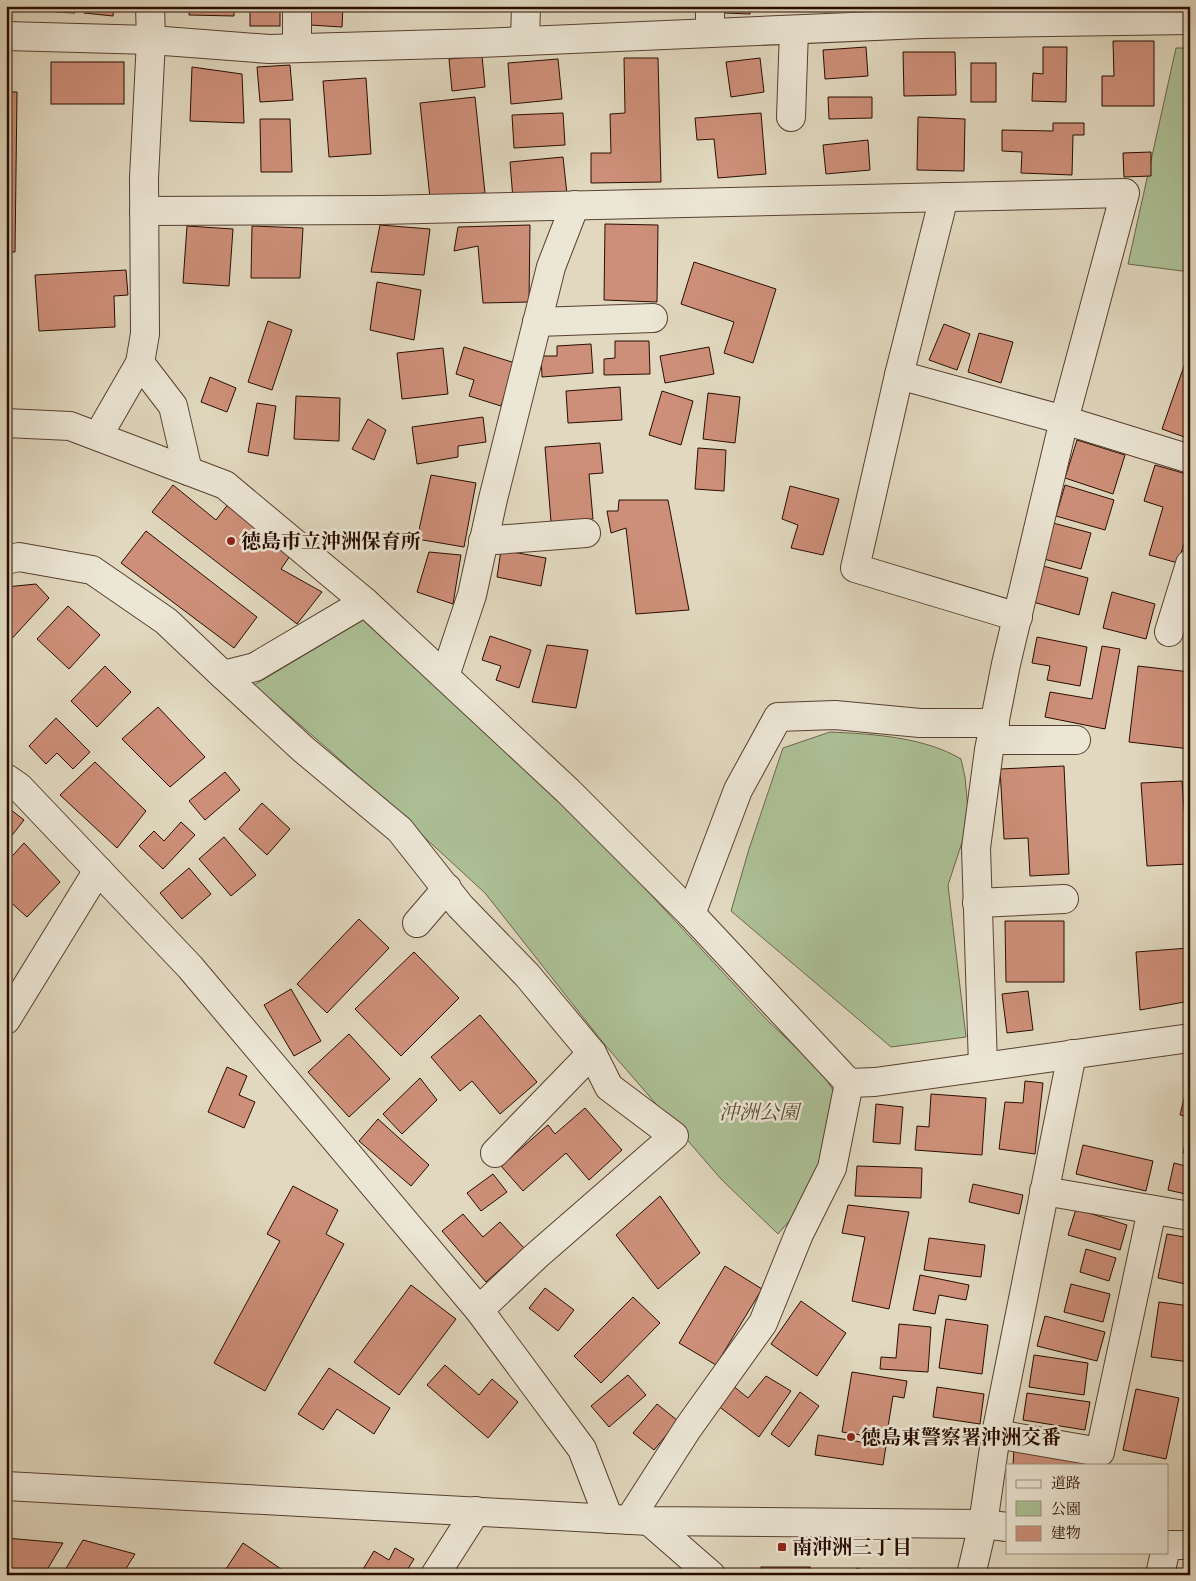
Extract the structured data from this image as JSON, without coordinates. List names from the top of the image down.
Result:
{
  "parks": ["沖洲公園"],
  "places": {
    "other": ["徳島市立沖洲保育所", "徳島東警察署沖洲交番"],
    "transit": ["南沖洲三丁目"]
  },
  "legend": ["道路", "公園", "建物"]
}
